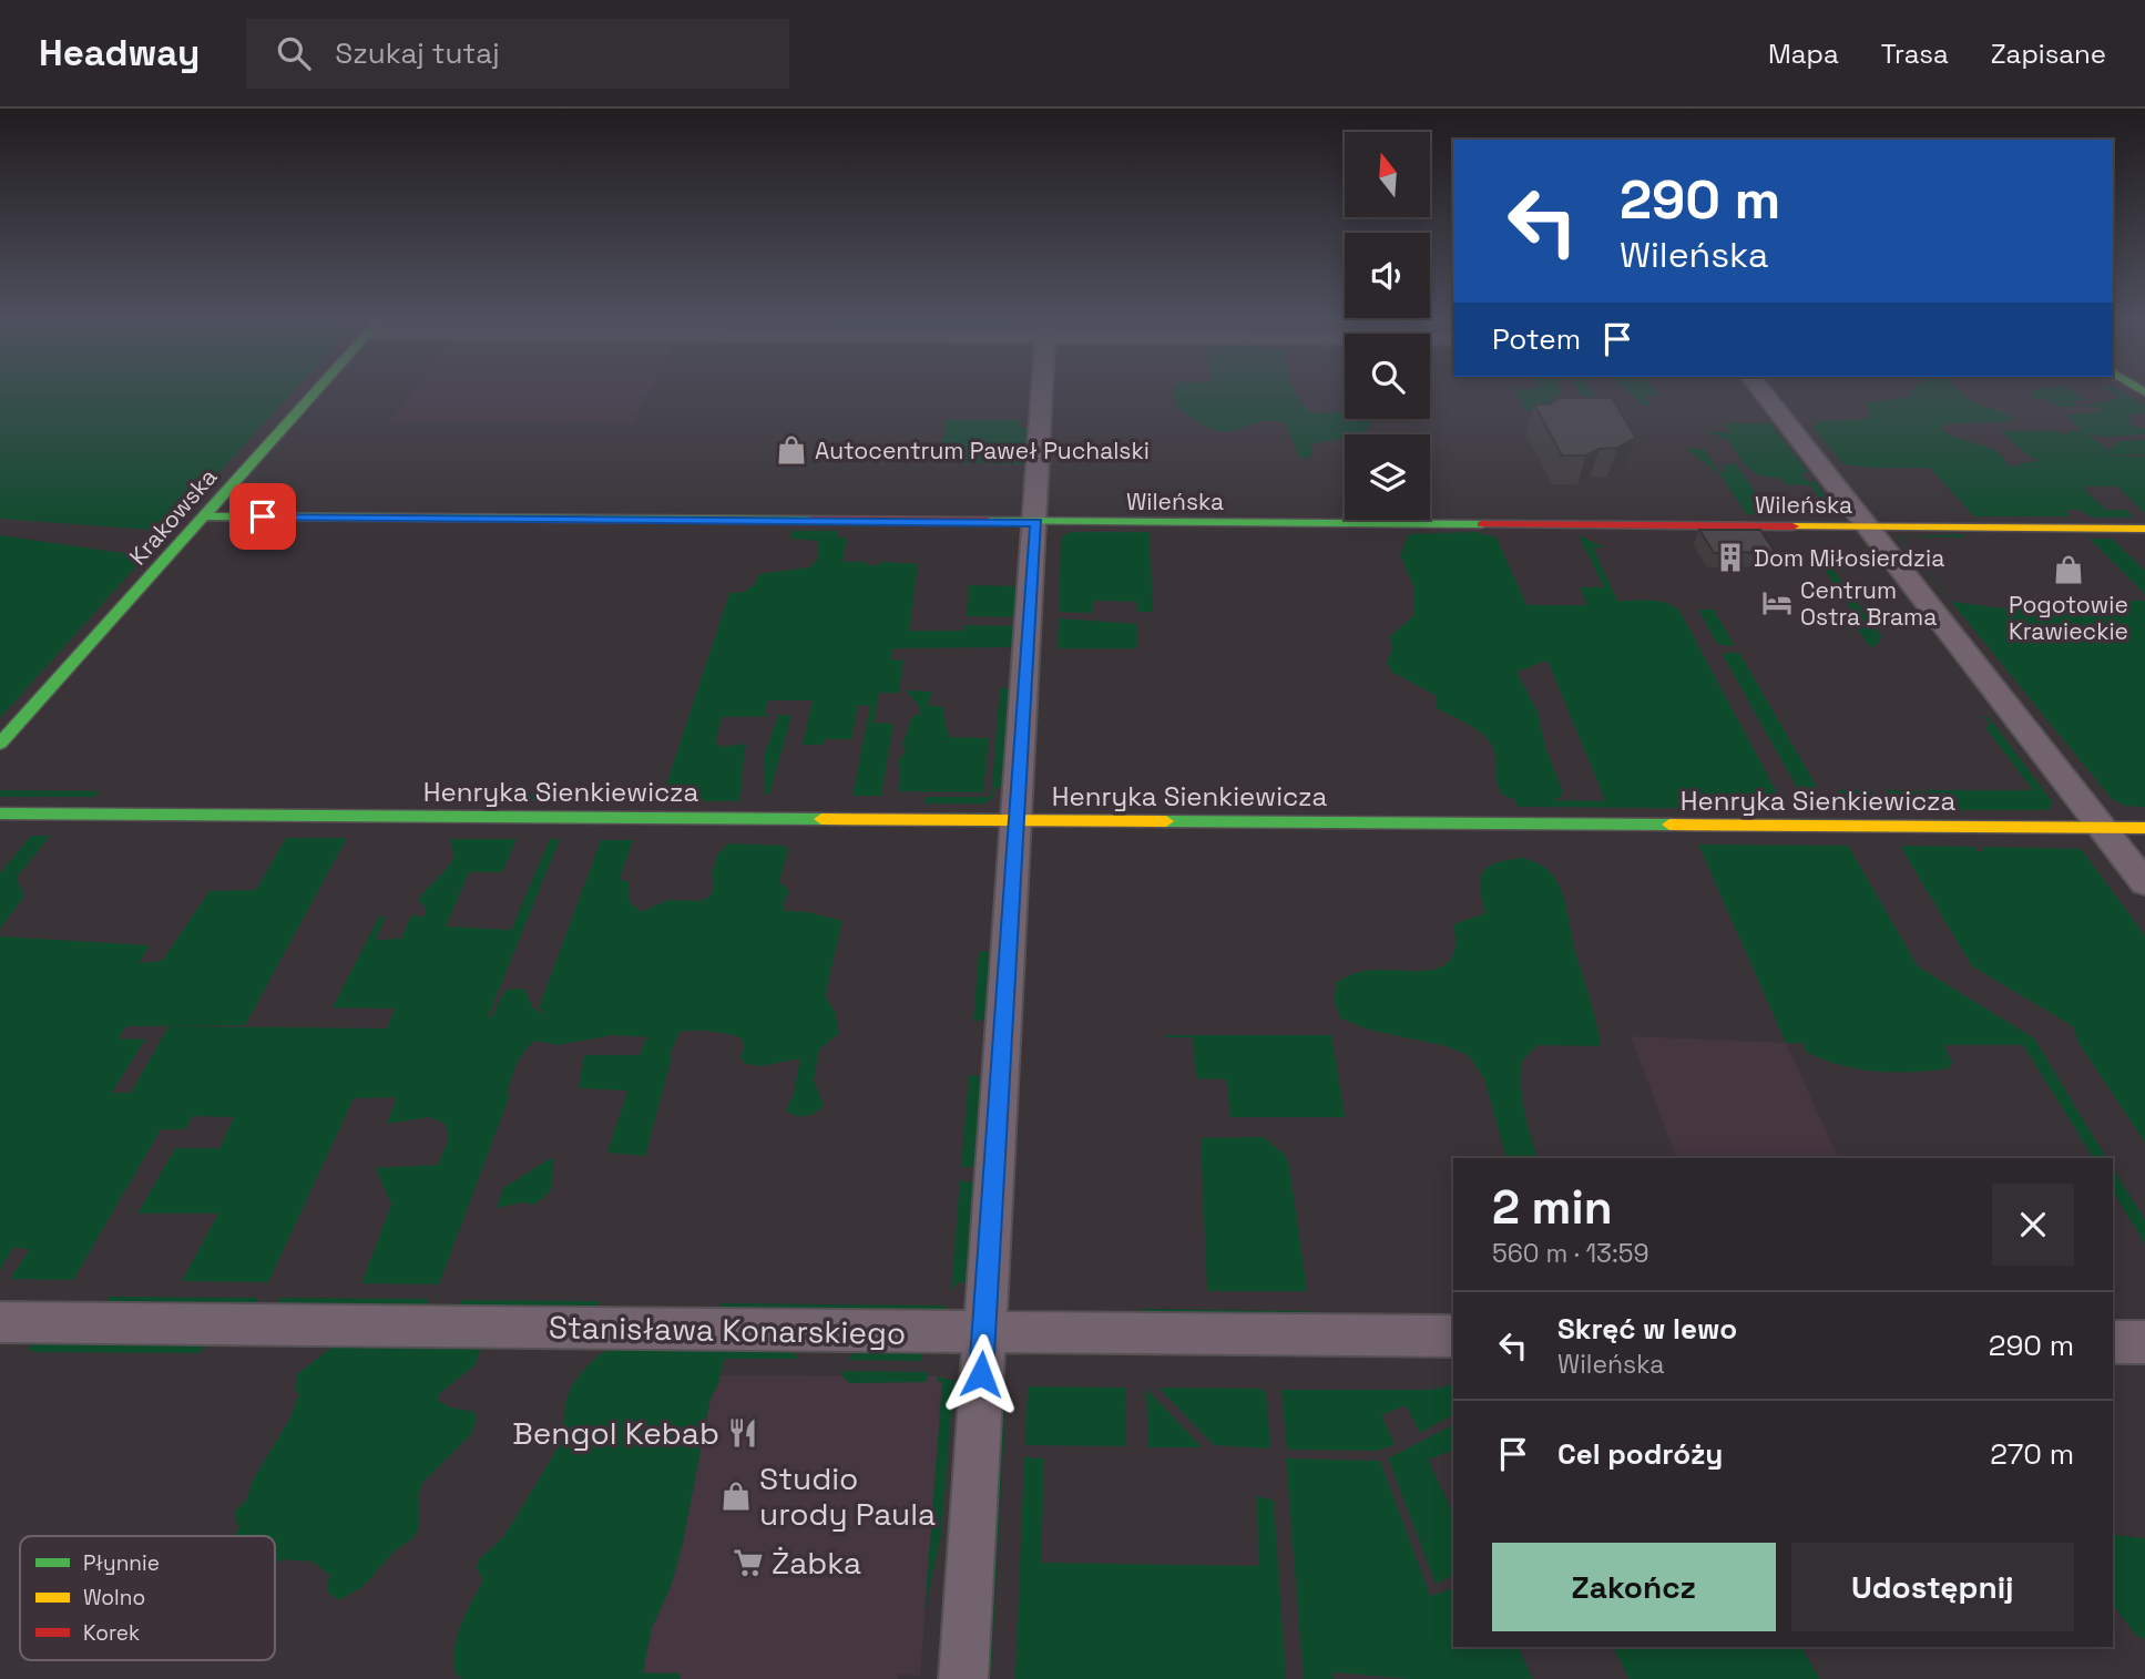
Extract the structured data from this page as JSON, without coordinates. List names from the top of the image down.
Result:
{
  "streets": {
    "street": [
      "Wileńska",
      "Krakowska",
      "Henryka Sienkiewicza",
      "Stanisława Konarskiego"
    ]
  },
  "crossings": [
    ["Wileńska", "Krakowska"]
  ],
  "places": {
    "shop": ["Autocentrum Paweł Puchalski", "Pogotowie Krawieckie", "Studio urody Paula"],
    "building": ["Dom Miłosierdzia"],
    "hotel": ["Centrum Ostra Brama"],
    "restaurant": ["Bengol Kebab"],
    "supermarket": ["Żabka"]
  },
  "legend": ["Płynnie", "Wolno", "Korek"],
  "north": "top",
  "page": {
    "header": "Headway",
    "search": "Szukaj tutaj",
    "nav": ["Mapa", "Trasa", "Zapisane"],
    "turn": ["290 m", "Wileńska"],
    "then": "Potem",
    "heading": ["2 min", "560 m · 13:59"],
    "list": [
      {
        "name": "Skręć w lewo",
        "note": "Wileńska",
        "value": "290 m"
      },
      {
        "name": "Cel podróży",
        "value": "270 m"
      }
    ],
    "buttons": ["Zakończ", "Udostępnij"]
  }
}
